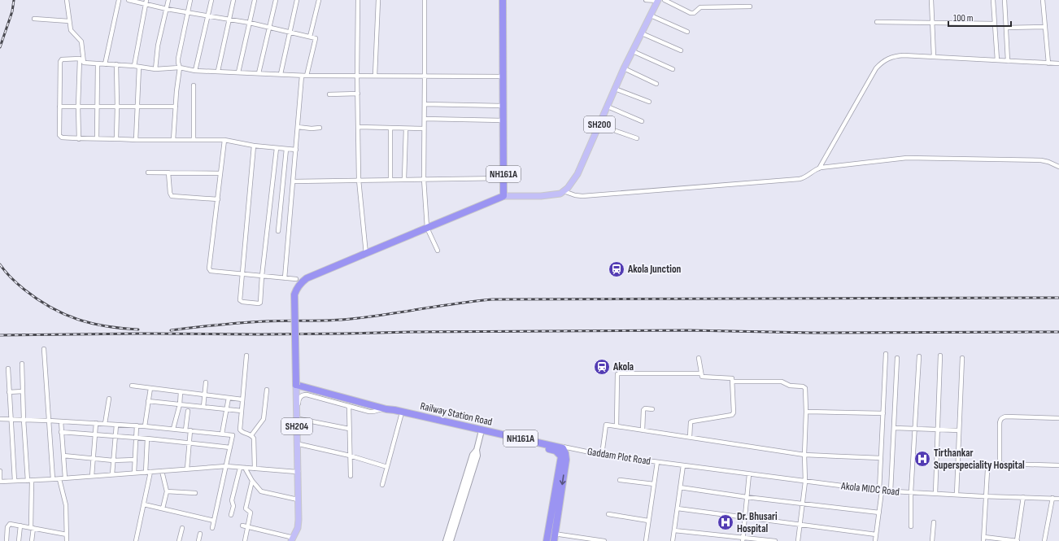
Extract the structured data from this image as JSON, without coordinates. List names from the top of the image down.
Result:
{
  "streets": {
    "highway": ["NH161A", "Railway Station Road"],
    "main road": ["SH200", "SH204"],
    "street": ["Gaddam Plot Road", "Akola MIDC Road"]
  },
  "crossings": [
    ["NH161A", "Railway Station Road"],
    ["NH161A", "SH204"],
    ["Railway Station Road", "SH204"],
    ["Railway Station Road", "Gaddam Plot Road"],
    ["Gaddam Plot Road", "Akola MIDC Road"]
  ],
  "places": {
    "station": ["Akola Junction", "Akola"],
    "hospital": ["Tirthankar Superspeciality Hospital", "Dr. Bhusari Hospital"]
  },
  "scale_bar": "100 m"
}
